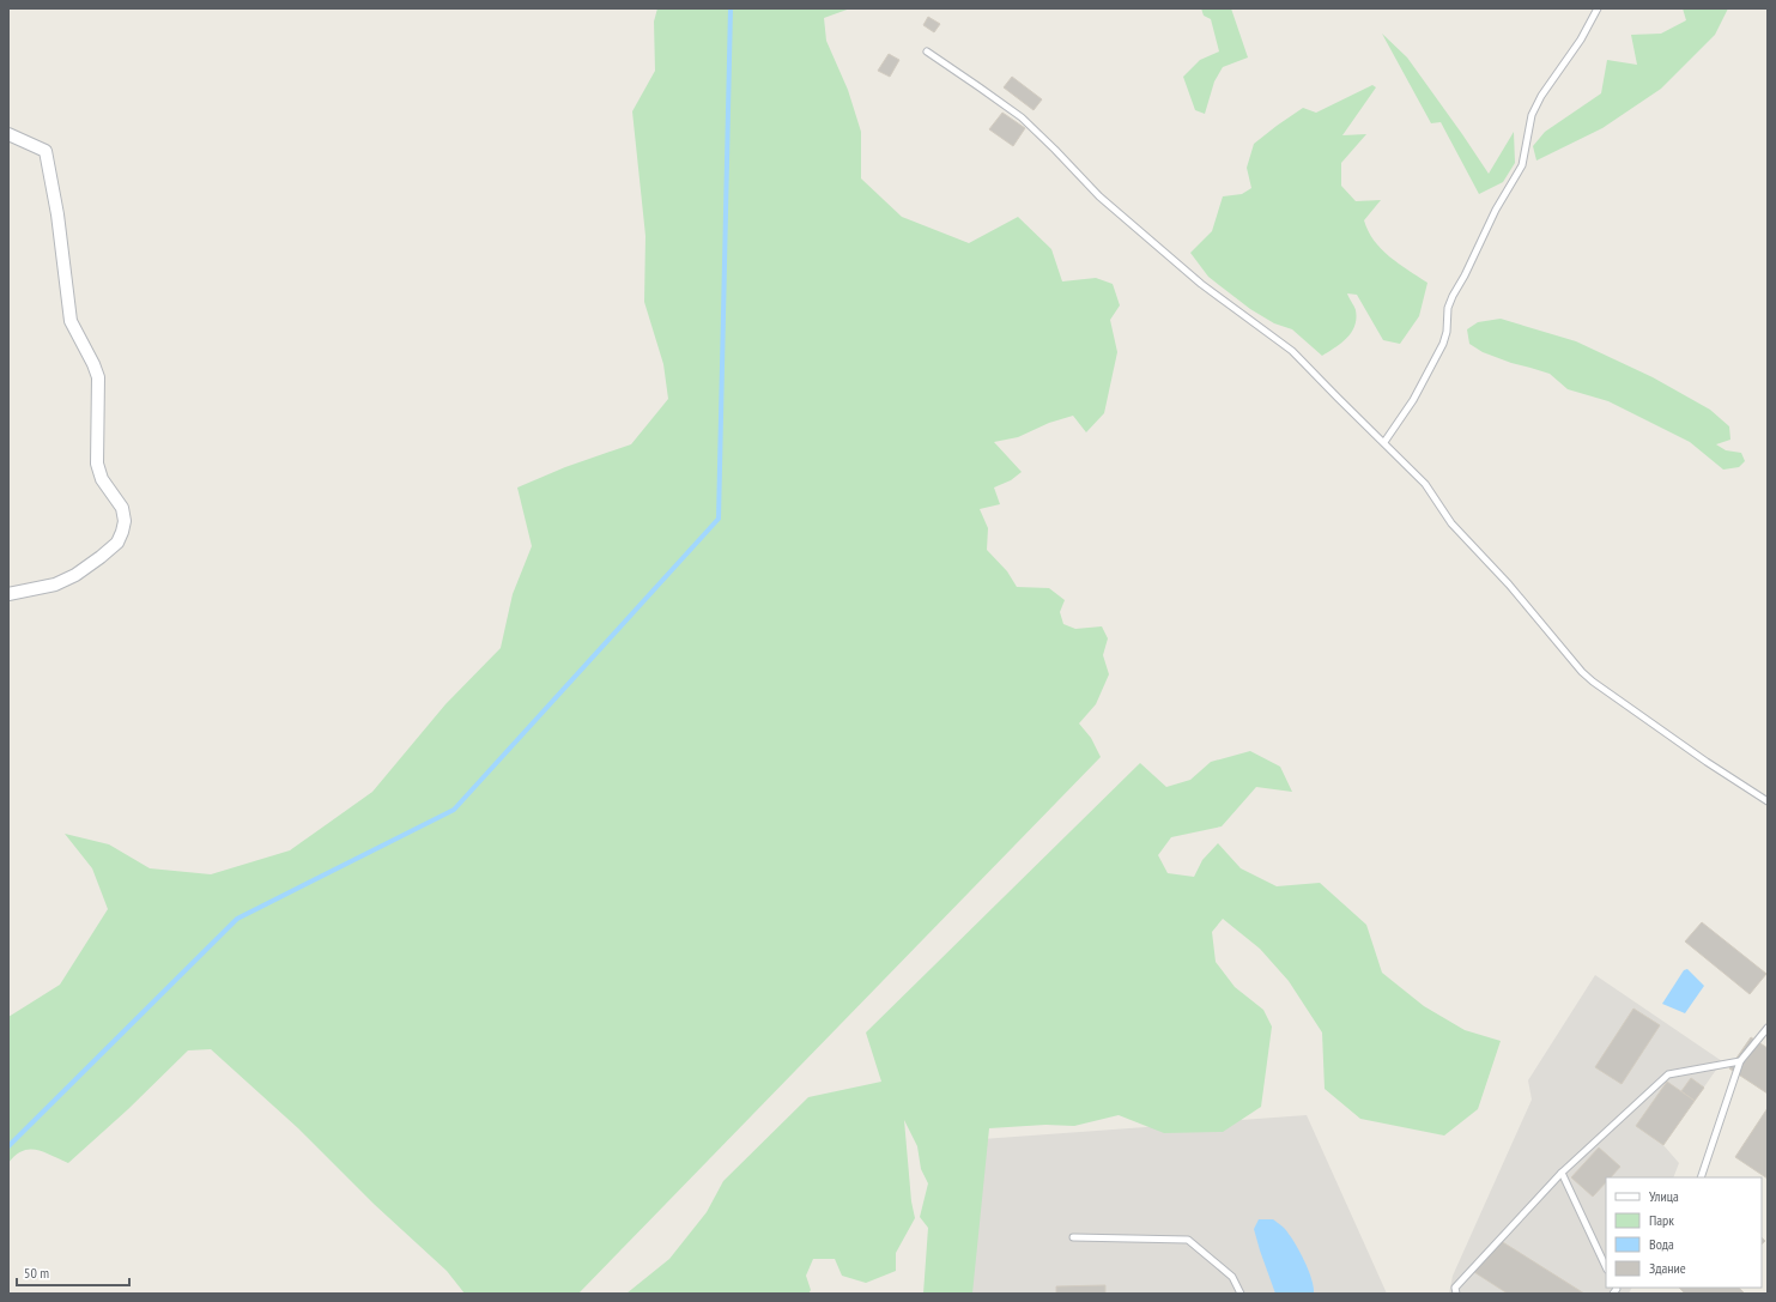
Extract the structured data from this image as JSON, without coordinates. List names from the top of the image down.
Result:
{
  "legend": [
    "Улица",
    "Парк",
    "Вода",
    "Здание"
  ],
  "scale_bar": "50 m"
}
